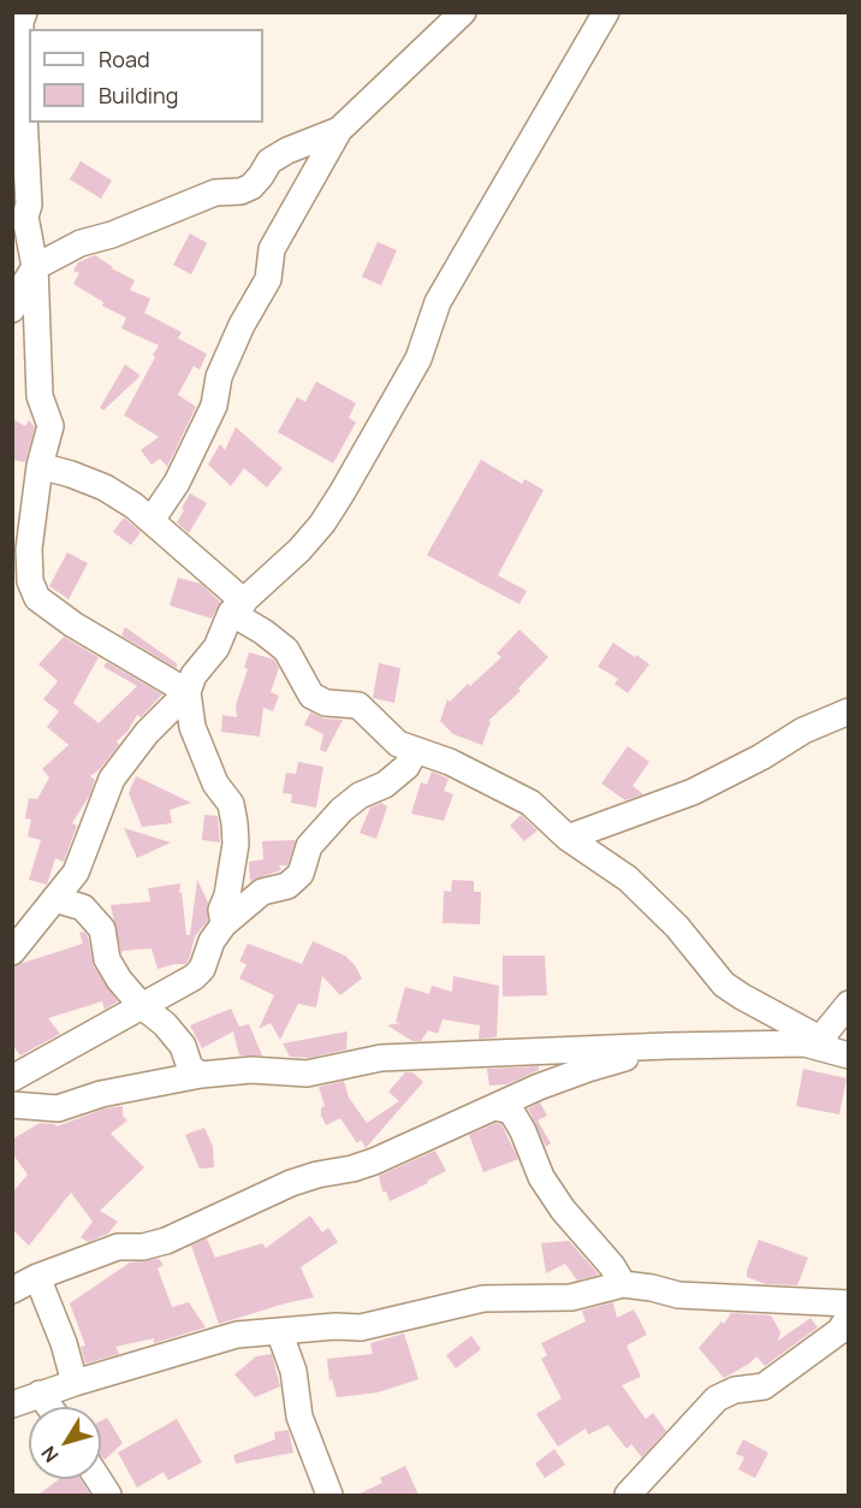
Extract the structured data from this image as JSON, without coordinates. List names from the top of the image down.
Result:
{
  "legend": ["Road", "Building"],
  "north": "bottom left"
}
